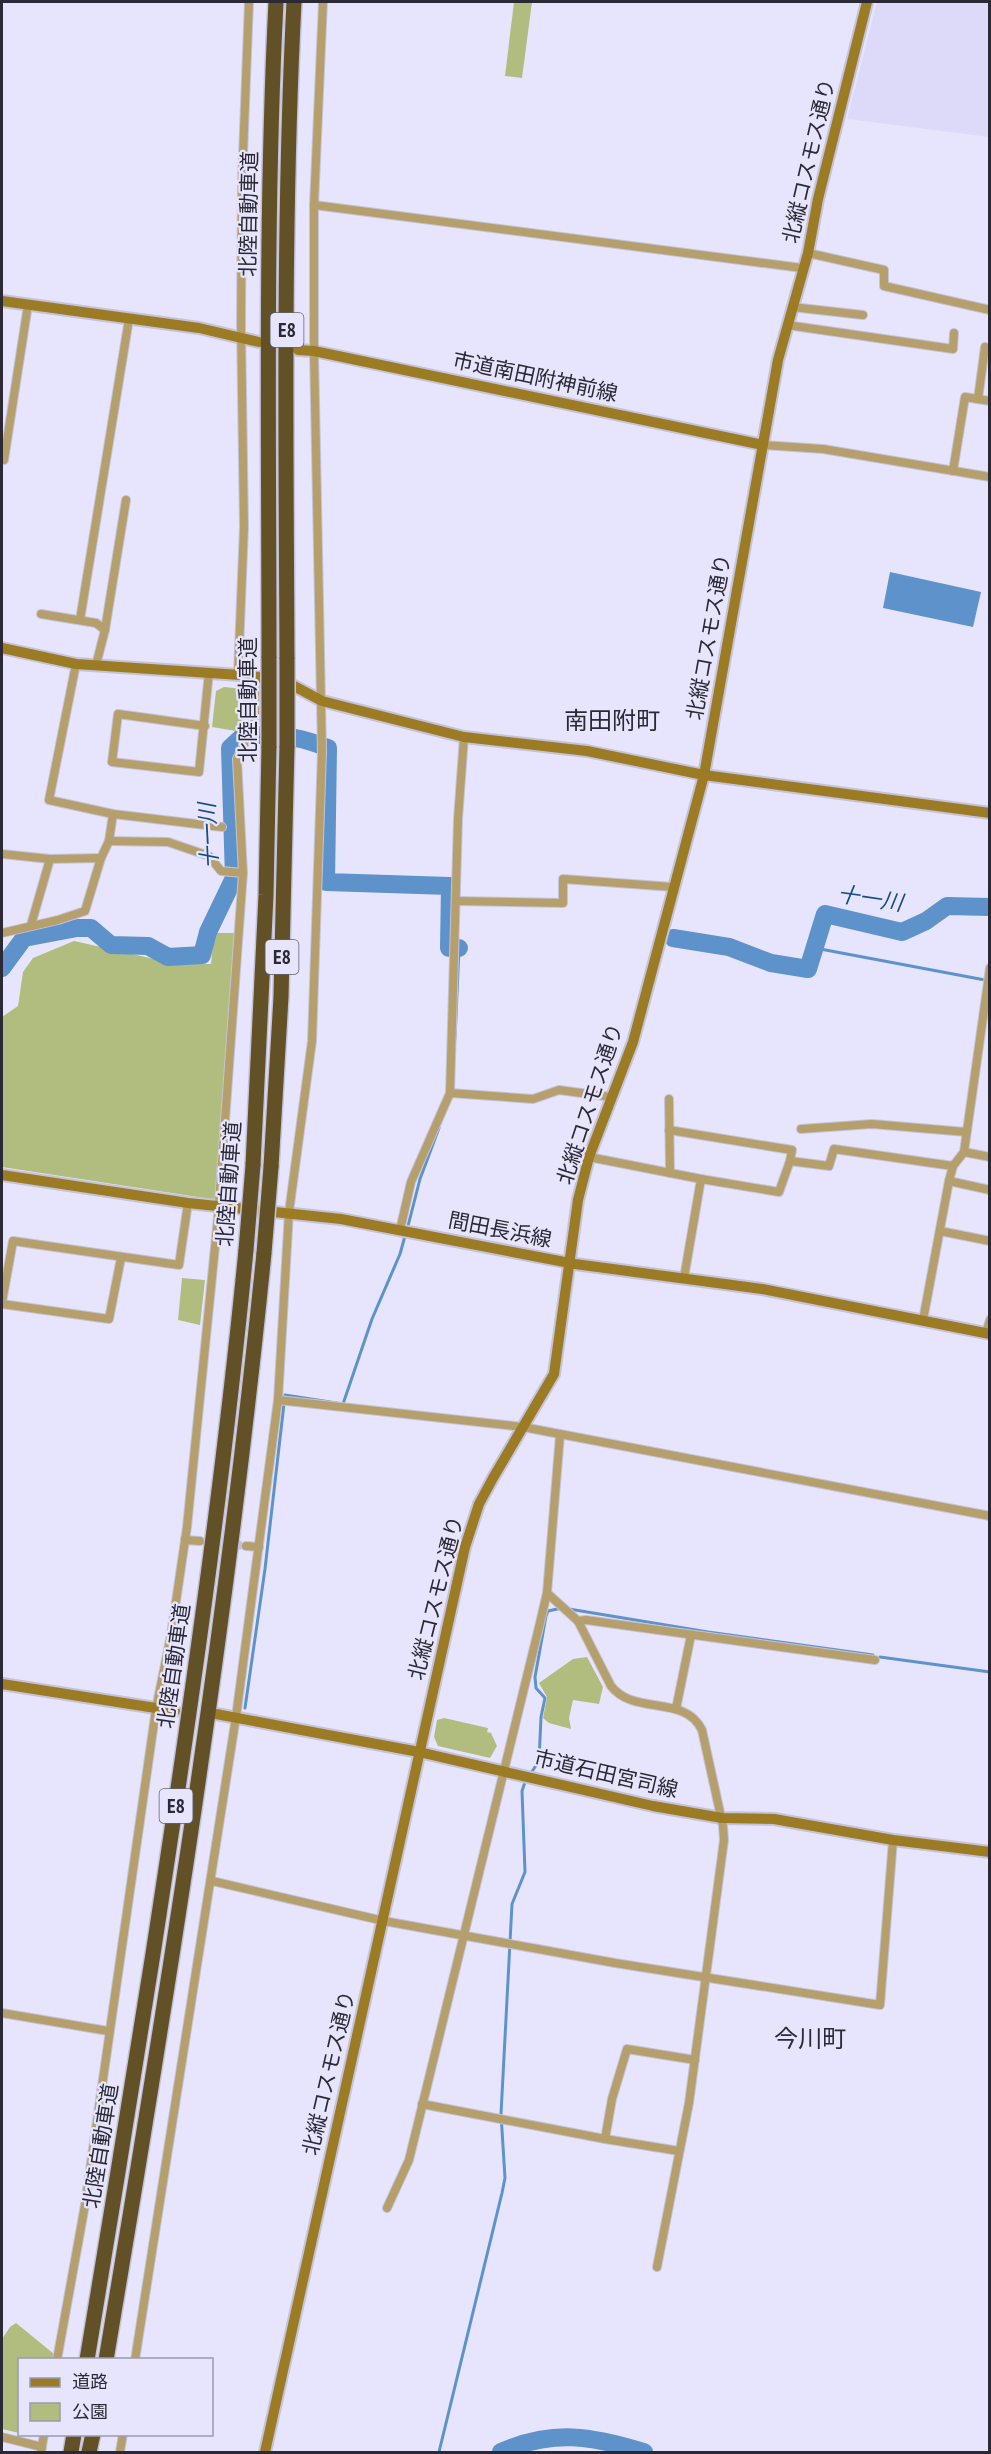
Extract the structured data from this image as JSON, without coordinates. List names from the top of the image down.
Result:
{
  "streets": {
    "highway": ["北陸自動車道", "E8"],
    "street": [
      "北縦コスモス通り",
      "市道南田附神前線",
      "間田長浜線",
      "市道石田宮司線"
    ]
  },
  "crossings": [
    ["北縦コスモス通り", "市道南田附神前線"],
    ["北縦コスモス通り", "間田長浜線"],
    ["北縦コスモス通り", "市道石田宮司線"]
  ],
  "districts": ["南田附町", "今川町"],
  "water": ["十一川"],
  "legend": ["道路", "公園"]
}
